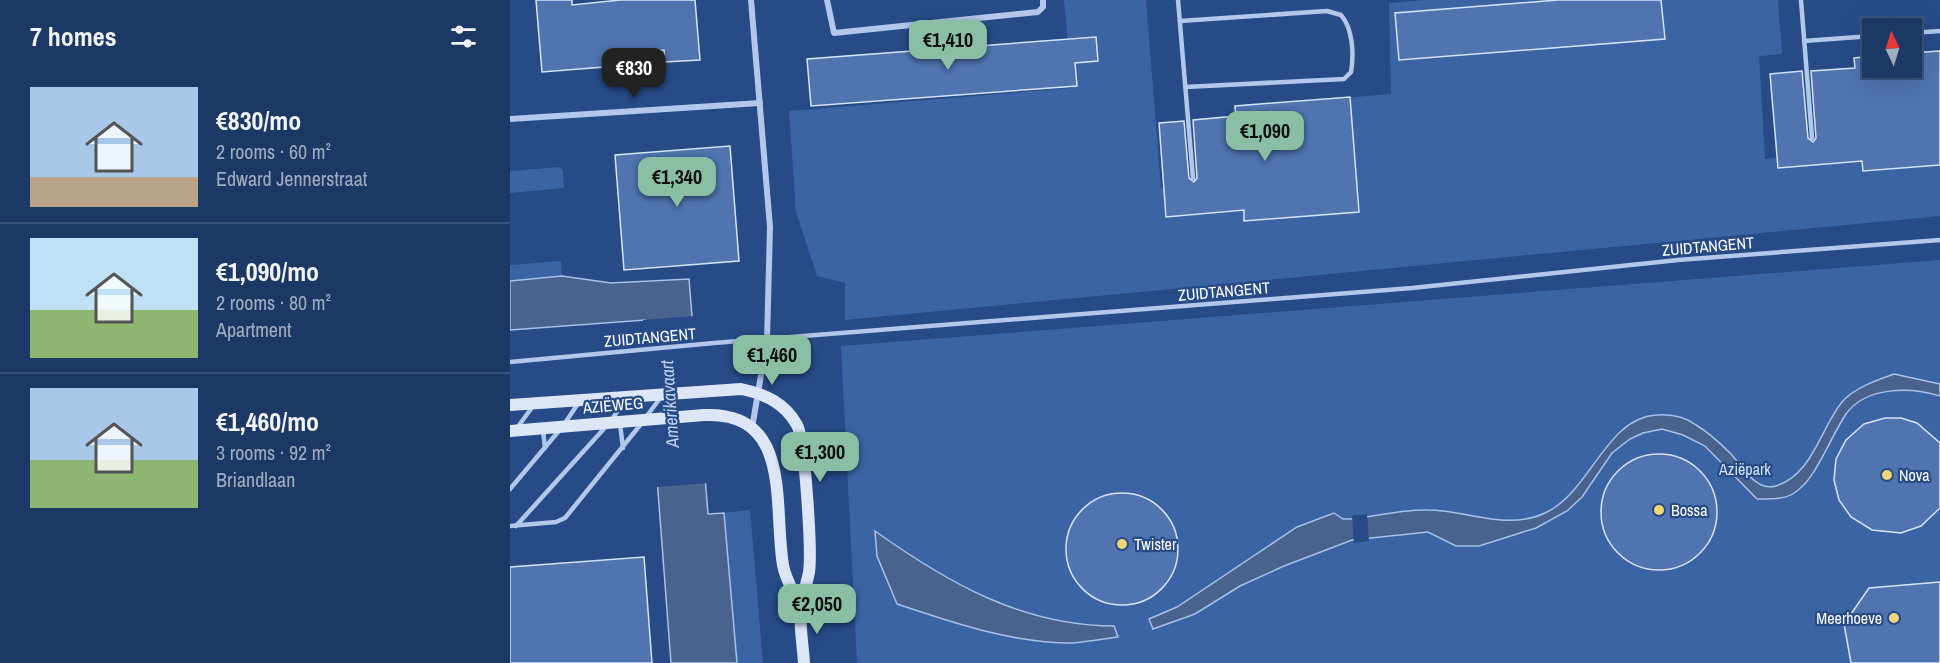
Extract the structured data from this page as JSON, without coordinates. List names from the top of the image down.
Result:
{
  "streets": {
    "street": ["AZIËWEG"],
    "lane": ["ZUIDTANGENT"]
  },
  "water": ["Amerikavaart"],
  "parks": ["Aziëpark"],
  "places": [
    "Nova",
    "Bossa",
    "Twister",
    "Meerhoeve"
  ],
  "north": "top",
  "page": {
    "heading": "7 homes",
    "price": [
      "€1,410",
      "€830",
      "€1,090",
      "€1,340",
      "€1,460",
      "€1,300",
      "€2,050"
    ],
    "list": [
      {
        "name": "€830/mo",
        "note": "2 rooms · 60 m² · Edward Jennerstraat"
      },
      {
        "name": "€1,090/mo",
        "note": "2 rooms · 80 m² · Apartment"
      },
      {
        "name": "€1,460/mo",
        "note": "3 rooms · 92 m² · Briandlaan"
      }
    ]
  }
}
